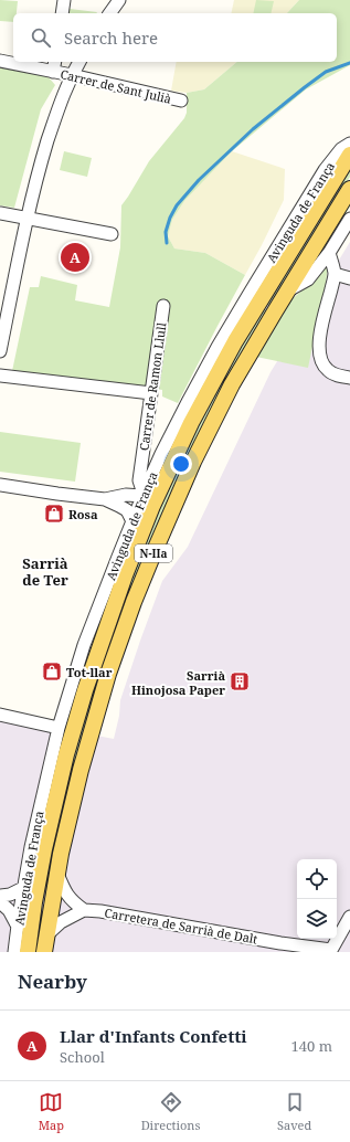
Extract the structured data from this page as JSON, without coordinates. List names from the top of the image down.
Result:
{
  "streets": {
    "main road": ["Avinguda de França", "N-IIa"],
    "street": ["Carrer de Sant Julià", "Carrer de Ramon Llull", "Carretera de Sarrià de Dalt"]
  },
  "crossings": [
    ["Avinguda de França", "Carrer de Ramon Llull"]
  ],
  "districts": ["Sarrià de Ter"],
  "places": {
    "shop": ["Rosa", "Tot-llar"],
    "building": ["Sarrià Hinojosa Paper"]
  },
  "page": {
    "search": "Search here",
    "pins": "A",
    "heading": "Nearby",
    "list": [
      {
        "mark": "A",
        "name": "Llar d'Infants Confetti",
        "note": "School",
        "value": "140 m"
      }
    ],
    "nav": ["Map", "Directions", "Saved"]
  }
}
